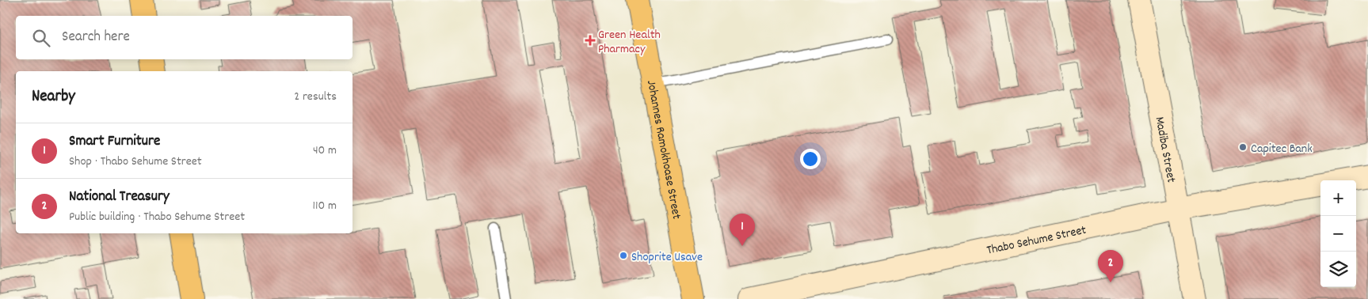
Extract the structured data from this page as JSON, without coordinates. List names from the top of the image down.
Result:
{
  "streets": {
    "main road": ["Johannes Ramokhoase Street", "Madiba Street", "Thabo Sehume Street"]
  },
  "crossings": [
    ["Madiba Street", "Thabo Sehume Street"]
  ],
  "places": {
    "health": ["Green Health Pharmacy"],
    "other": ["Capitec Bank", "Shoprite Usave"]
  },
  "page": {
    "search": "Search here",
    "heading": ["Nearby", "2 results"],
    "list": [
      {
        "mark": "1",
        "name": "Smart Furniture",
        "note": "Shop · Thabo Sehume Street",
        "value": "40 m"
      },
      {
        "mark": "2",
        "name": "National Treasury",
        "note": "Public building · Thabo Sehume Street",
        "value": "110 m"
      }
    ],
    "map_buttons": ["+", "−"],
    "pins": ["1", "2"]
  }
}
